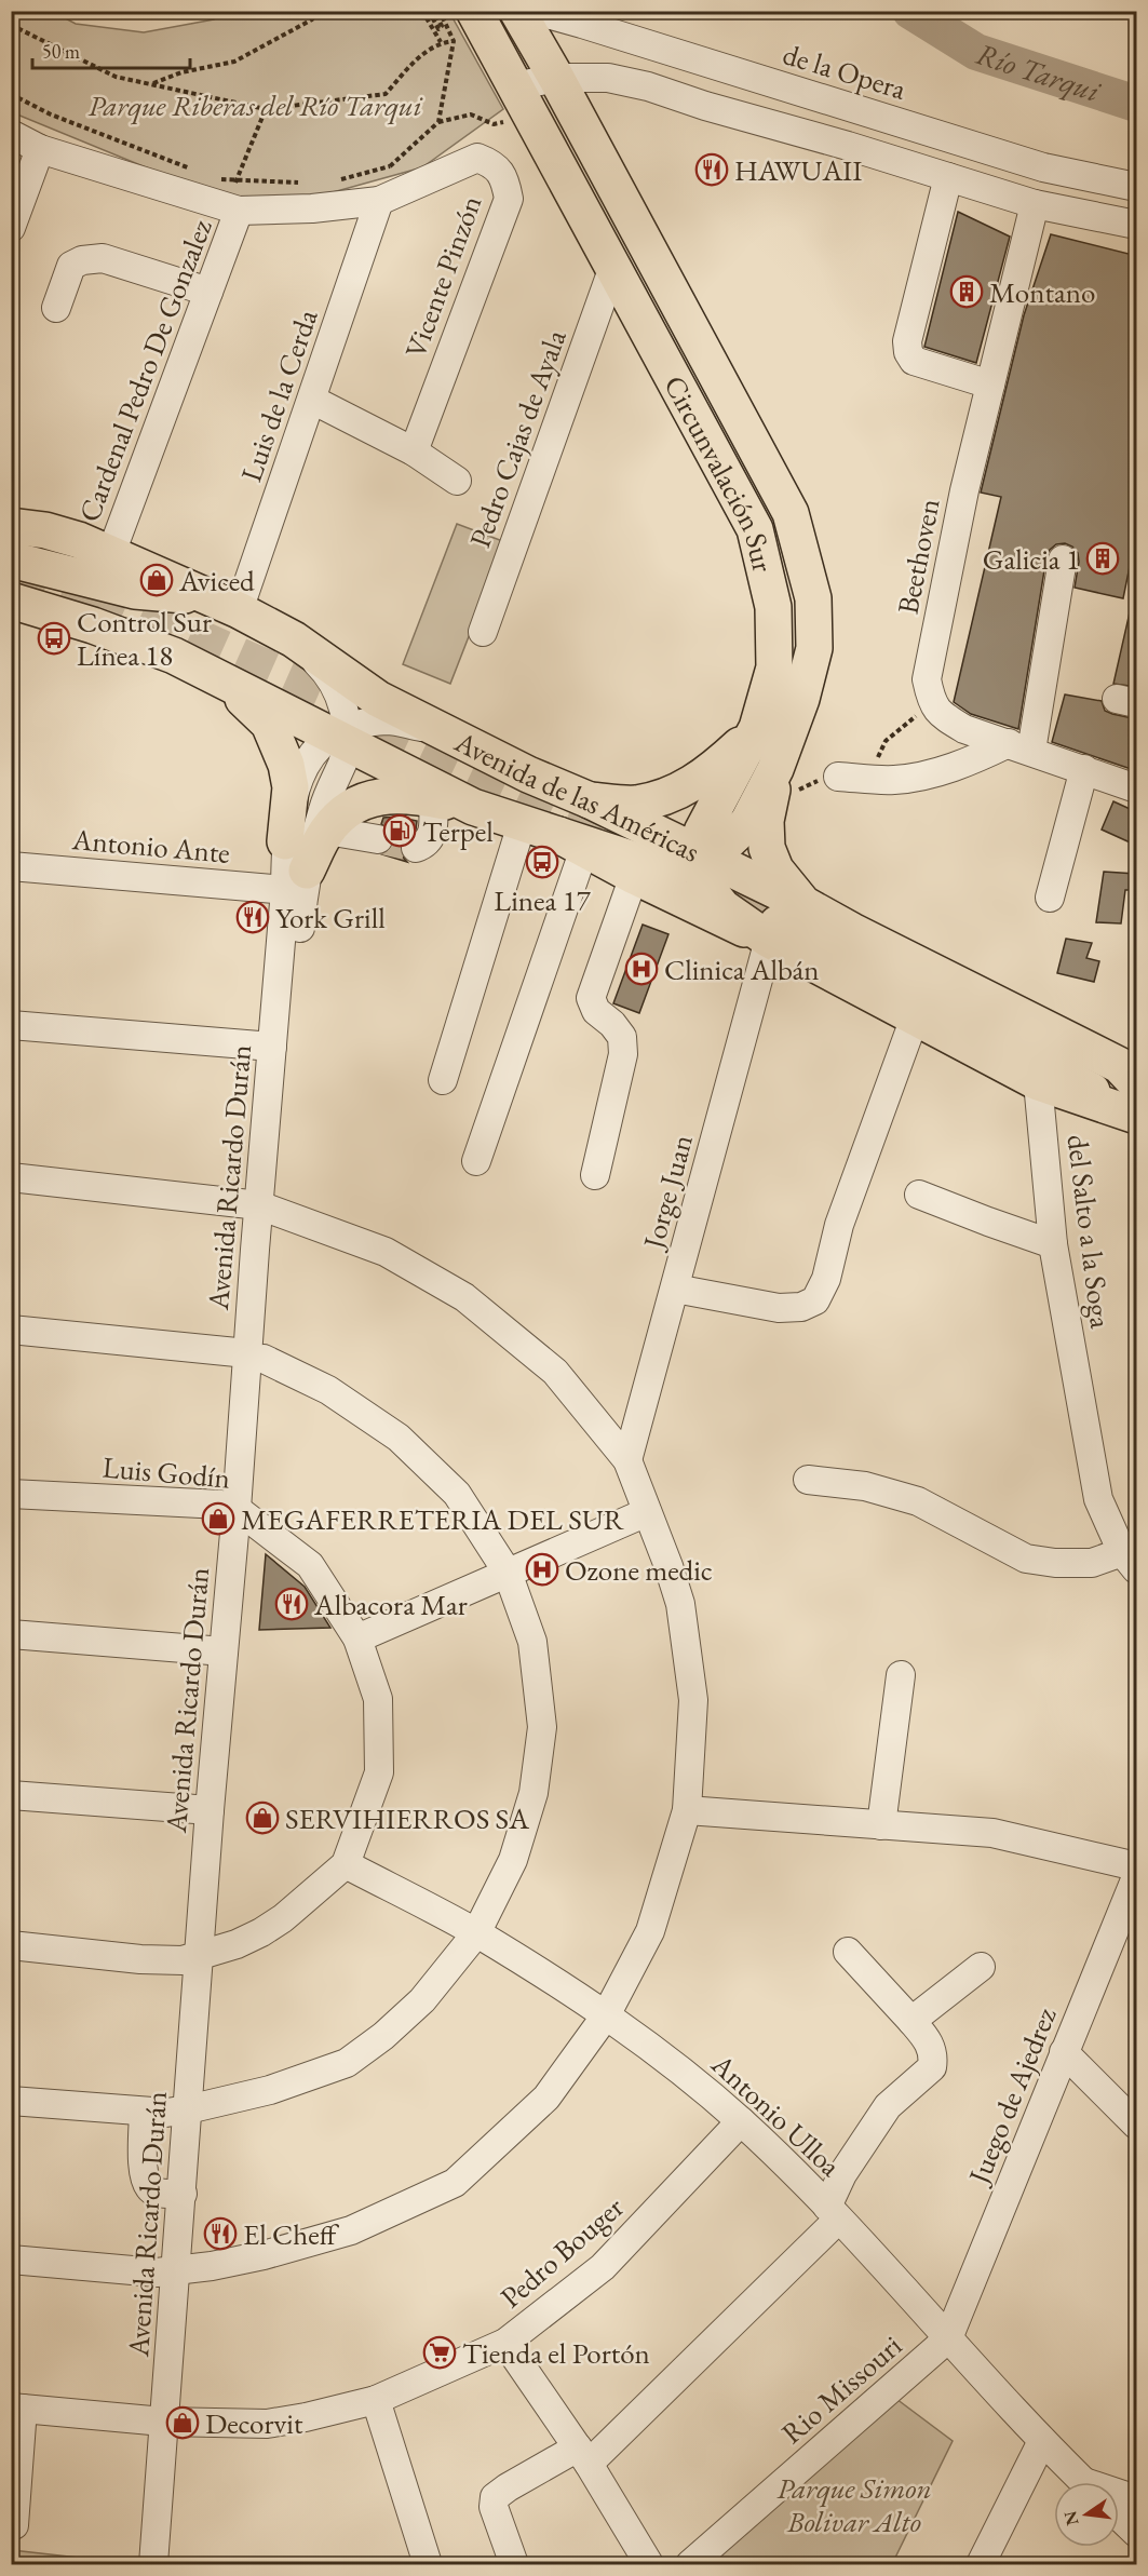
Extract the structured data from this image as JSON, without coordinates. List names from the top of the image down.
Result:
{
  "streets": {
    "main road": ["Circunvalación Sur", "Avenida de las Américas"],
    "street": [
      "de la Opera",
      "Vicente Pinzón",
      "Cardenal Pedro De Gonzalez",
      "Luis de la Cerda",
      "Pedro Cajas de Ayala",
      "Beethoven",
      "Antonio Ante",
      "Avenida Ricardo Durán",
      "Jorge Juan",
      "del Salto a la Soga",
      "Luis Godín",
      "Juego de Ajedrez",
      "Antonio Ulloa",
      "Pedro Bouger",
      "Rio Missouri"
    ]
  },
  "crossings": [
    ["Vicente Pinzón", "Cardenal Pedro De Gonzalez"],
    ["Vicente Pinzón", "Luis de la Cerda"],
    ["Cardenal Pedro De Gonzalez", "Avenida de las Américas"],
    ["Luis de la Cerda", "Avenida de las Américas"],
    ["Pedro Cajas de Ayala", "Circunvalación Sur"],
    ["Circunvalación Sur", "Avenida de las Américas"],
    ["Circunvalación Sur", "Jorge Juan"],
    ["Avenida de las Américas", "Avenida Ricardo Durán"],
    ["Avenida de las Américas", "Jorge Juan"],
    ["Avenida de las Américas", "del Salto a la Soga"],
    ["Antonio Ante", "Avenida Ricardo Durán"],
    ["Avenida Ricardo Durán", "Luis Godín"],
    ["Avenida Ricardo Durán", "Pedro Bouger"],
    ["Luis Godín", "Antonio Ulloa"],
    ["Juego de Ajedrez", "Antonio Ulloa"],
    ["Juego de Ajedrez", "Rio Missouri"],
    ["Antonio Ulloa", "Pedro Bouger"],
    ["Antonio Ulloa", "Rio Missouri"]
  ],
  "water": ["Río Tarqui"],
  "parks": ["Parque Riberas del Río Tarqui", "Parque Simon Bolivar Alto"],
  "places": {
    "restaurant": [
      "HAWUAII",
      "York Grill",
      "Albacora Mar",
      "El Cheff"
    ],
    "building": ["Montano", "Galicia 1"],
    "shop": [
      "Aviced",
      "MEGAFERRETERIA DEL SUR",
      "SERVIHIERROS SA",
      "Decorvit"
    ],
    "bus stop": ["Control Sur Línea 18", "Linea 17"],
    "fuel station": ["Terpel"],
    "hospital": ["Clinica Albán", "Ozone medic"],
    "supermarket": ["Tienda el Portón"]
  },
  "scale_bar": "50 m",
  "north": "left"
}
